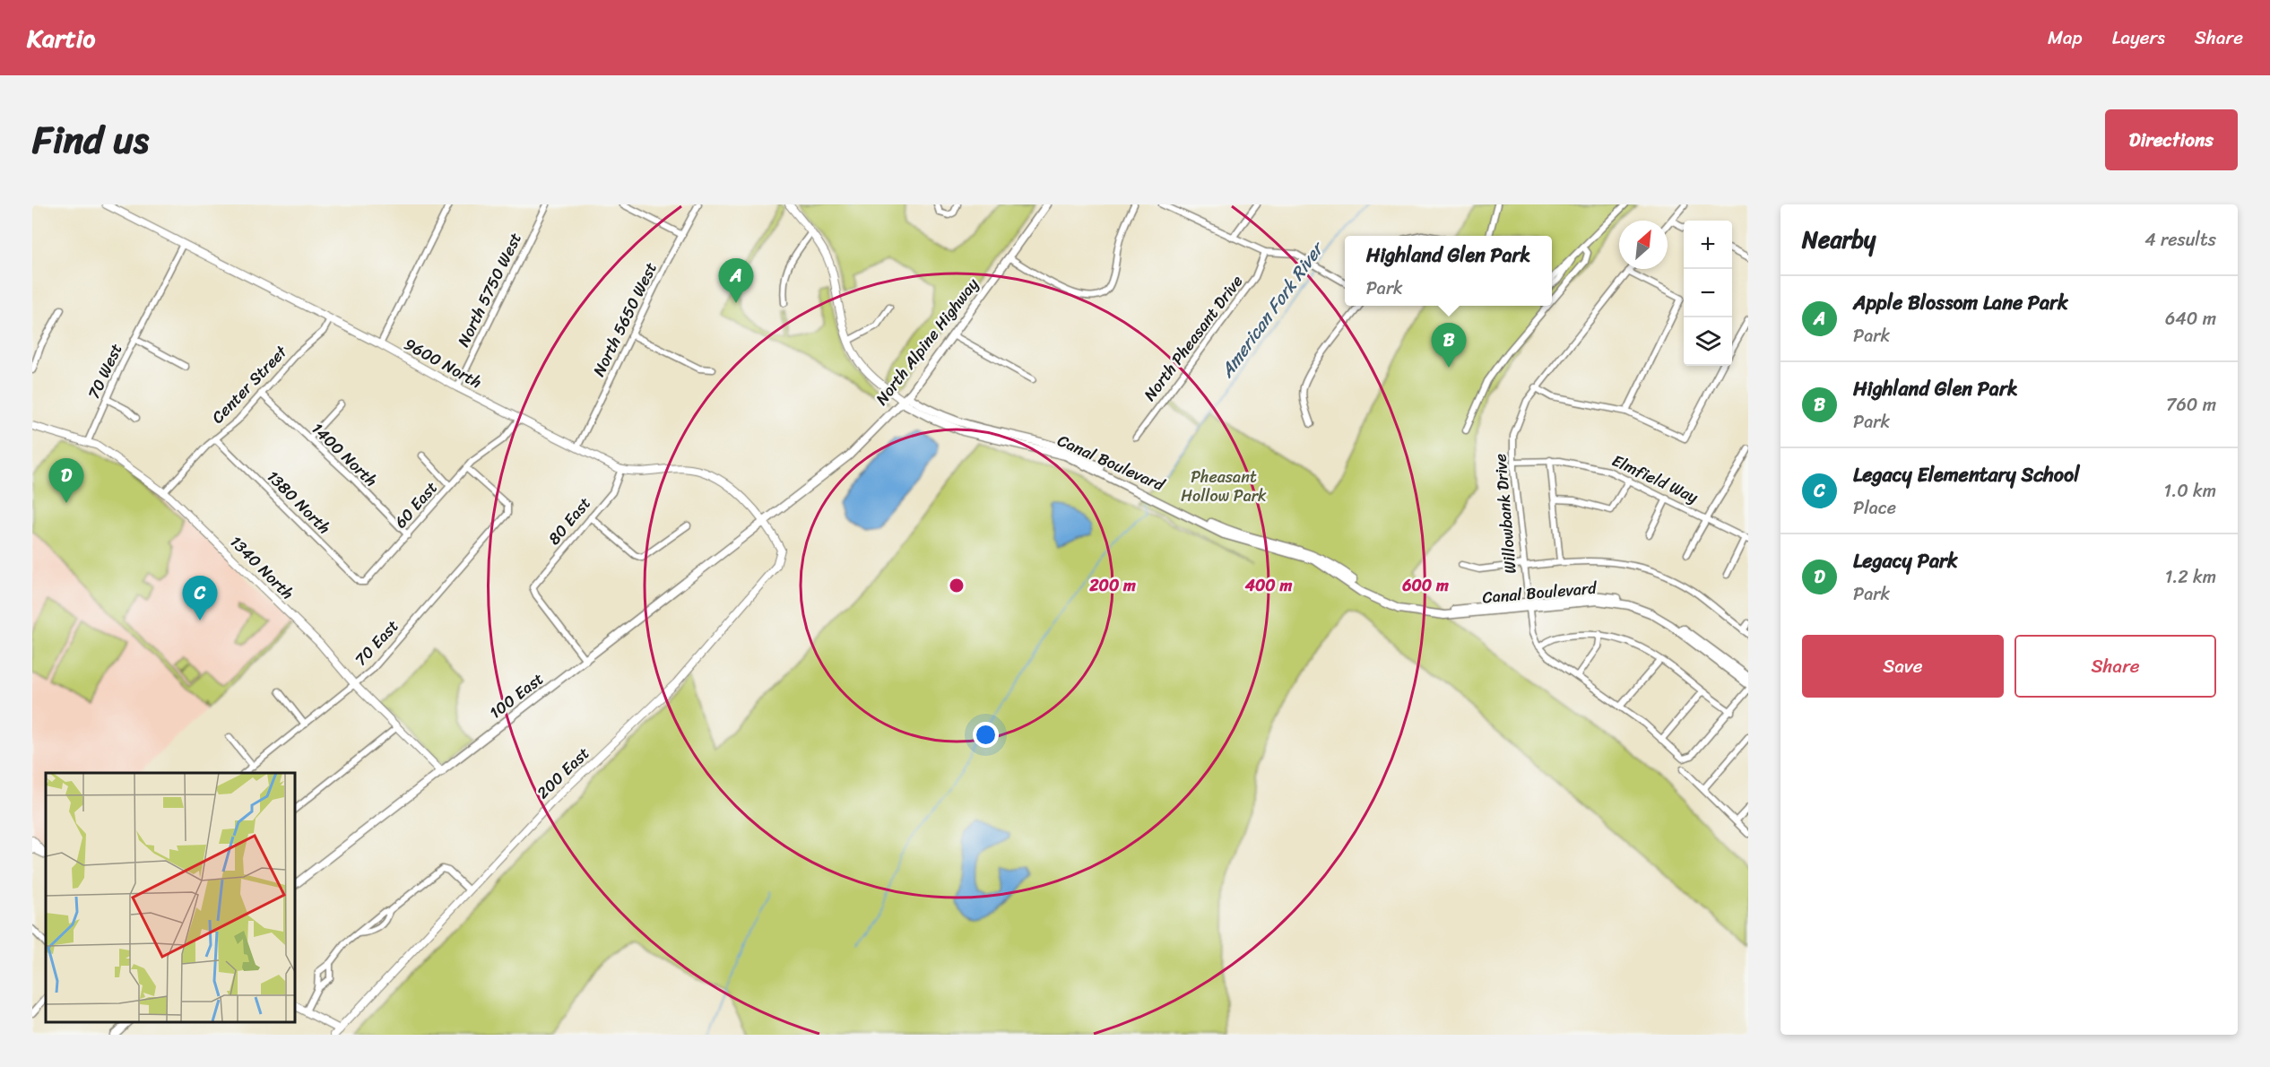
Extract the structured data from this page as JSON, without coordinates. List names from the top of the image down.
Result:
{
  "streets": {
    "main road": ["North Alpine Highway", "Canal Boulevard", "100 East"],
    "street": [
      "North 5750 West",
      "North 5650 West",
      "North Pheasant Drive",
      "9600 North",
      "70 West",
      "Center Street",
      "1400 North",
      "Elmfield Way",
      "1380 North",
      "60 East",
      "Willowbank Drive",
      "80 East",
      "1340 North",
      "70 East",
      "200 East"
    ]
  },
  "crossings": [
    ["North 5750 West", "9600 North"],
    ["North 5650 West", "9600 North"],
    ["North Alpine Highway", "9600 North"],
    ["North Alpine Highway", "Canal Boulevard"],
    ["North Alpine Highway", "100 East"],
    ["North Alpine Highway", "200 East"],
    ["9600 North", "70 West"],
    ["9600 North", "Center Street"],
    ["9600 North", "60 East"],
    ["9600 North", "80 East"],
    ["9600 North", "100 East"],
    ["9600 North", "200 East"],
    ["70 West", "1340 North"],
    ["Center Street", "1400 North"],
    ["Center Street", "1380 North"],
    ["Center Street", "1340 North"],
    ["1400 North", "60 East"],
    ["Canal Boulevard", "Willowbank Drive"],
    ["Elmfield Way", "Willowbank Drive"],
    ["1380 North", "60 East"],
    ["60 East", "70 East"],
    ["80 East", "100 East"],
    ["1340 North", "70 East"],
    ["1340 North", "100 East"],
    ["100 East", "200 East"]
  ],
  "water": ["American Fork River"],
  "parks": ["Pheasant Hollow Park"],
  "north": "top right",
  "page": {
    "header": "Kartio",
    "nav": ["Map", "Layers", "Share"],
    "title": "Find us",
    "buttons": [
      "Directions",
      ["Save", "Share"]
    ],
    "heading": ["Nearby", "4 results"],
    "map_buttons": ["+", "−"],
    "popup": ["Highland Glen Park", "Park"],
    "pins": [
      "A",
      "B",
      "D",
      "C"
    ],
    "list": [
      {
        "mark": "A",
        "name": "Apple Blossom Lane Park",
        "note": "Park",
        "value": "640 m"
      },
      {
        "mark": "B",
        "name": "Highland Glen Park",
        "note": "Park",
        "value": "760 m"
      },
      {
        "mark": "C",
        "name": "Legacy Elementary School",
        "note": "Place",
        "value": "1.0 km"
      },
      {
        "mark": "D",
        "name": "Legacy Park",
        "note": "Park",
        "value": "1.2 km"
      }
    ]
  },
  "rings": ["200 m", "400 m", "600 m"]
}
